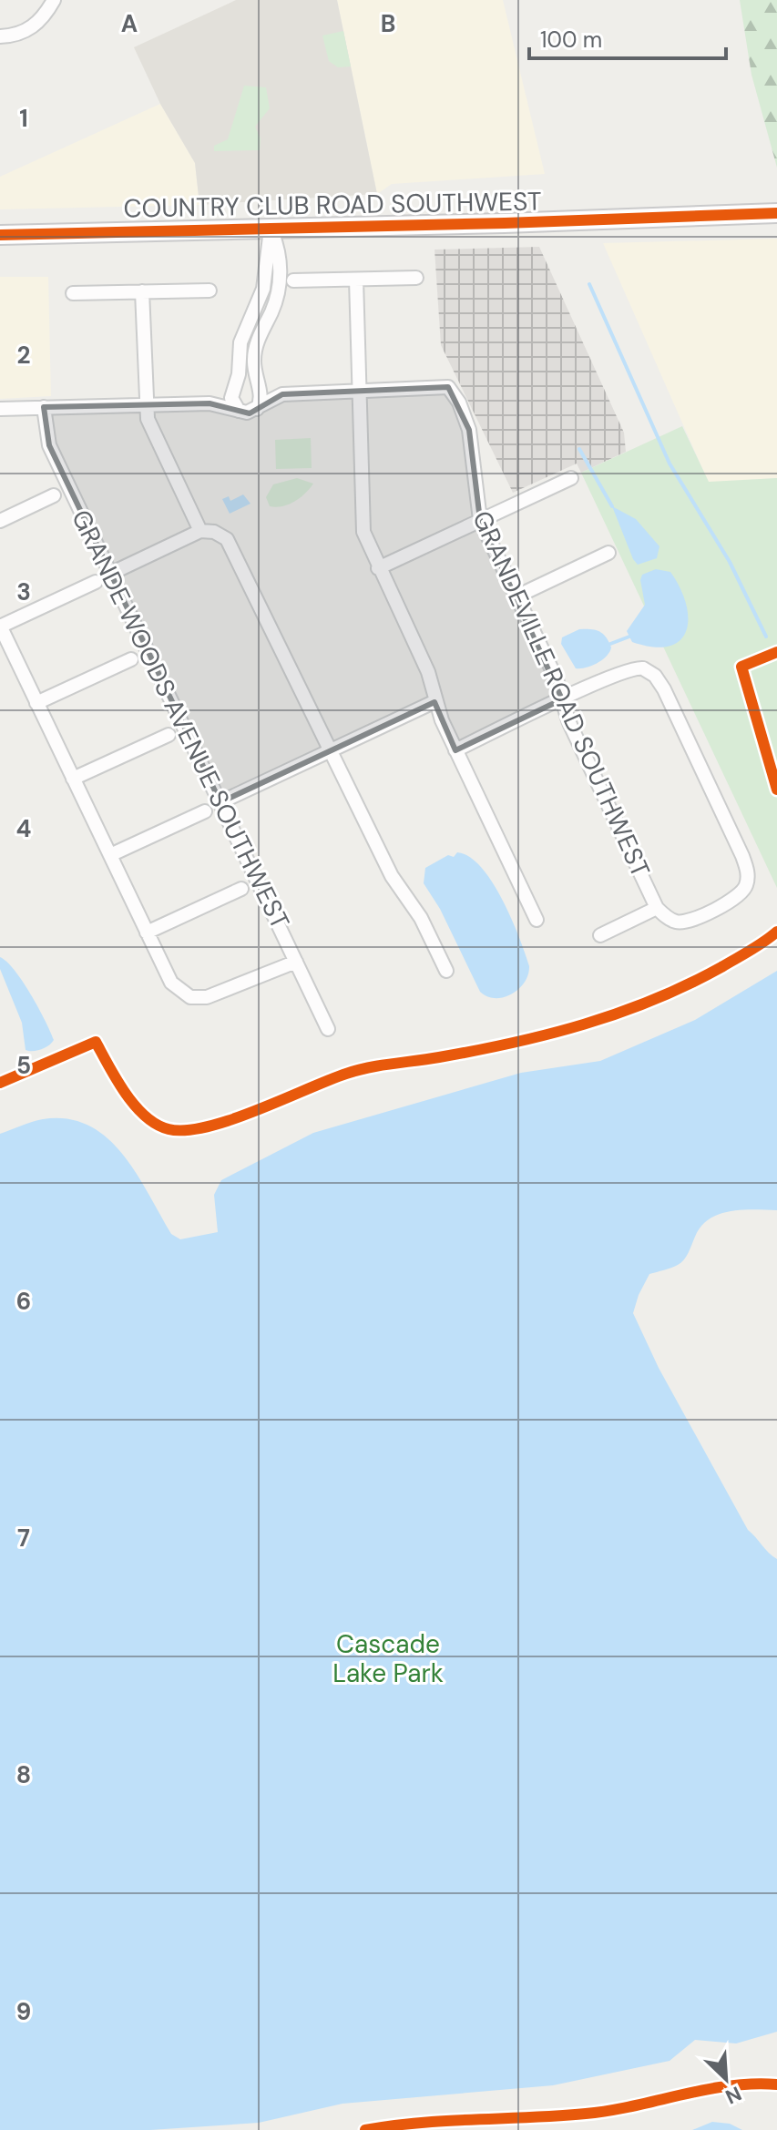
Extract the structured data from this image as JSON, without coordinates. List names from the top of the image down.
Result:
{
  "streets": {
    "main road": ["COUNTRY CLUB ROAD SOUTHWEST"],
    "street": ["GRANDEVILLE ROAD SOUTHWEST", "GRANDE WOODS AVENUE SOUTHWEST"]
  },
  "crossings": [
    ["GRANDEVILLE ROAD SOUTHWEST", "GRANDE WOODS AVENUE SOUTHWEST"]
  ],
  "parks": ["Cascade Lake Park"],
  "scale_bar": "100 m",
  "north": "bottom right",
  "grid": {
    "columns": ["A", "B"],
    "rows": [
      "1",
      "2",
      "3",
      "4",
      "5",
      "6",
      "7",
      "8",
      "9"
    ]
  }
}
